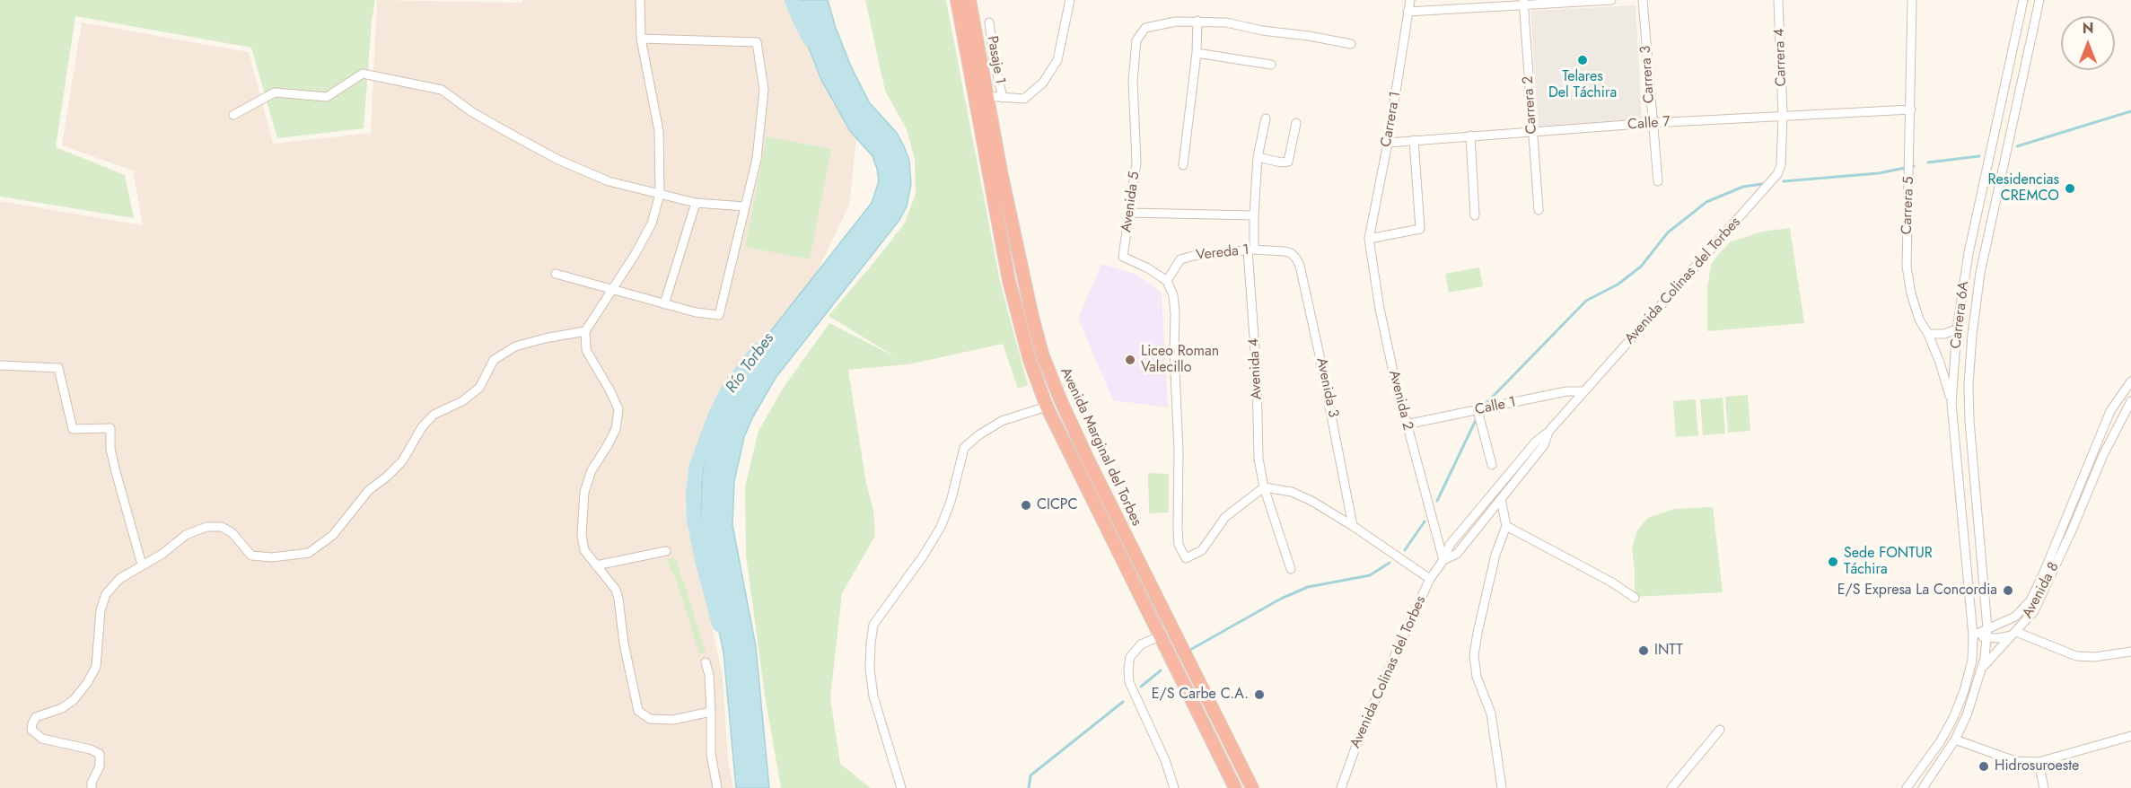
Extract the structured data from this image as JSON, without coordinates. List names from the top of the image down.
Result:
{
  "streets": {
    "highway": ["Avenida Marginal del Torbes"],
    "street": [
      "Carrera 4",
      "Pasaje 1",
      "Carrera 3",
      "Carrera 2",
      "Carrera 1",
      "Calle 7",
      "Avenida 5",
      "Carrera 5",
      "Vereda 1",
      "Avenida Colinas del Torbes",
      "Carrera 6A",
      "Avenida 4",
      "Avenida 3",
      "Avenida 2",
      "Calle 1",
      "Avenida 8"
    ]
  },
  "crossings": [
    ["Carrera 4", "Calle 7"],
    ["Carrera 4", "Avenida Colinas del Torbes"],
    ["Carrera 3", "Calle 7"],
    ["Carrera 2", "Calle 7"],
    ["Carrera 1", "Calle 7"],
    ["Carrera 1", "Avenida 2"],
    ["Calle 7", "Carrera 5"],
    ["Calle 7", "Avenida Colinas del Torbes"],
    ["Avenida 5", "Vereda 1"],
    ["Carrera 5", "Carrera 6A"],
    ["Vereda 1", "Avenida 4"],
    ["Vereda 1", "Avenida 3"],
    ["Avenida Colinas del Torbes", "Avenida 2"],
    ["Avenida Colinas del Torbes", "Calle 1"],
    ["Carrera 6A", "Avenida 8"],
    ["Avenida 2", "Calle 1"]
  ],
  "water": ["Río Torbes"],
  "places": [
    "Telares Del Táchira",
    "Residencias CREMCO",
    "Liceo Roman Valecillo",
    "CICPC",
    "Sede FONTUR Táchira",
    "E/S Expresa La Concordia",
    "INTT",
    "E/S Carbe C.A.",
    "Hidrosuroeste"
  ],
  "north": "top"
}
